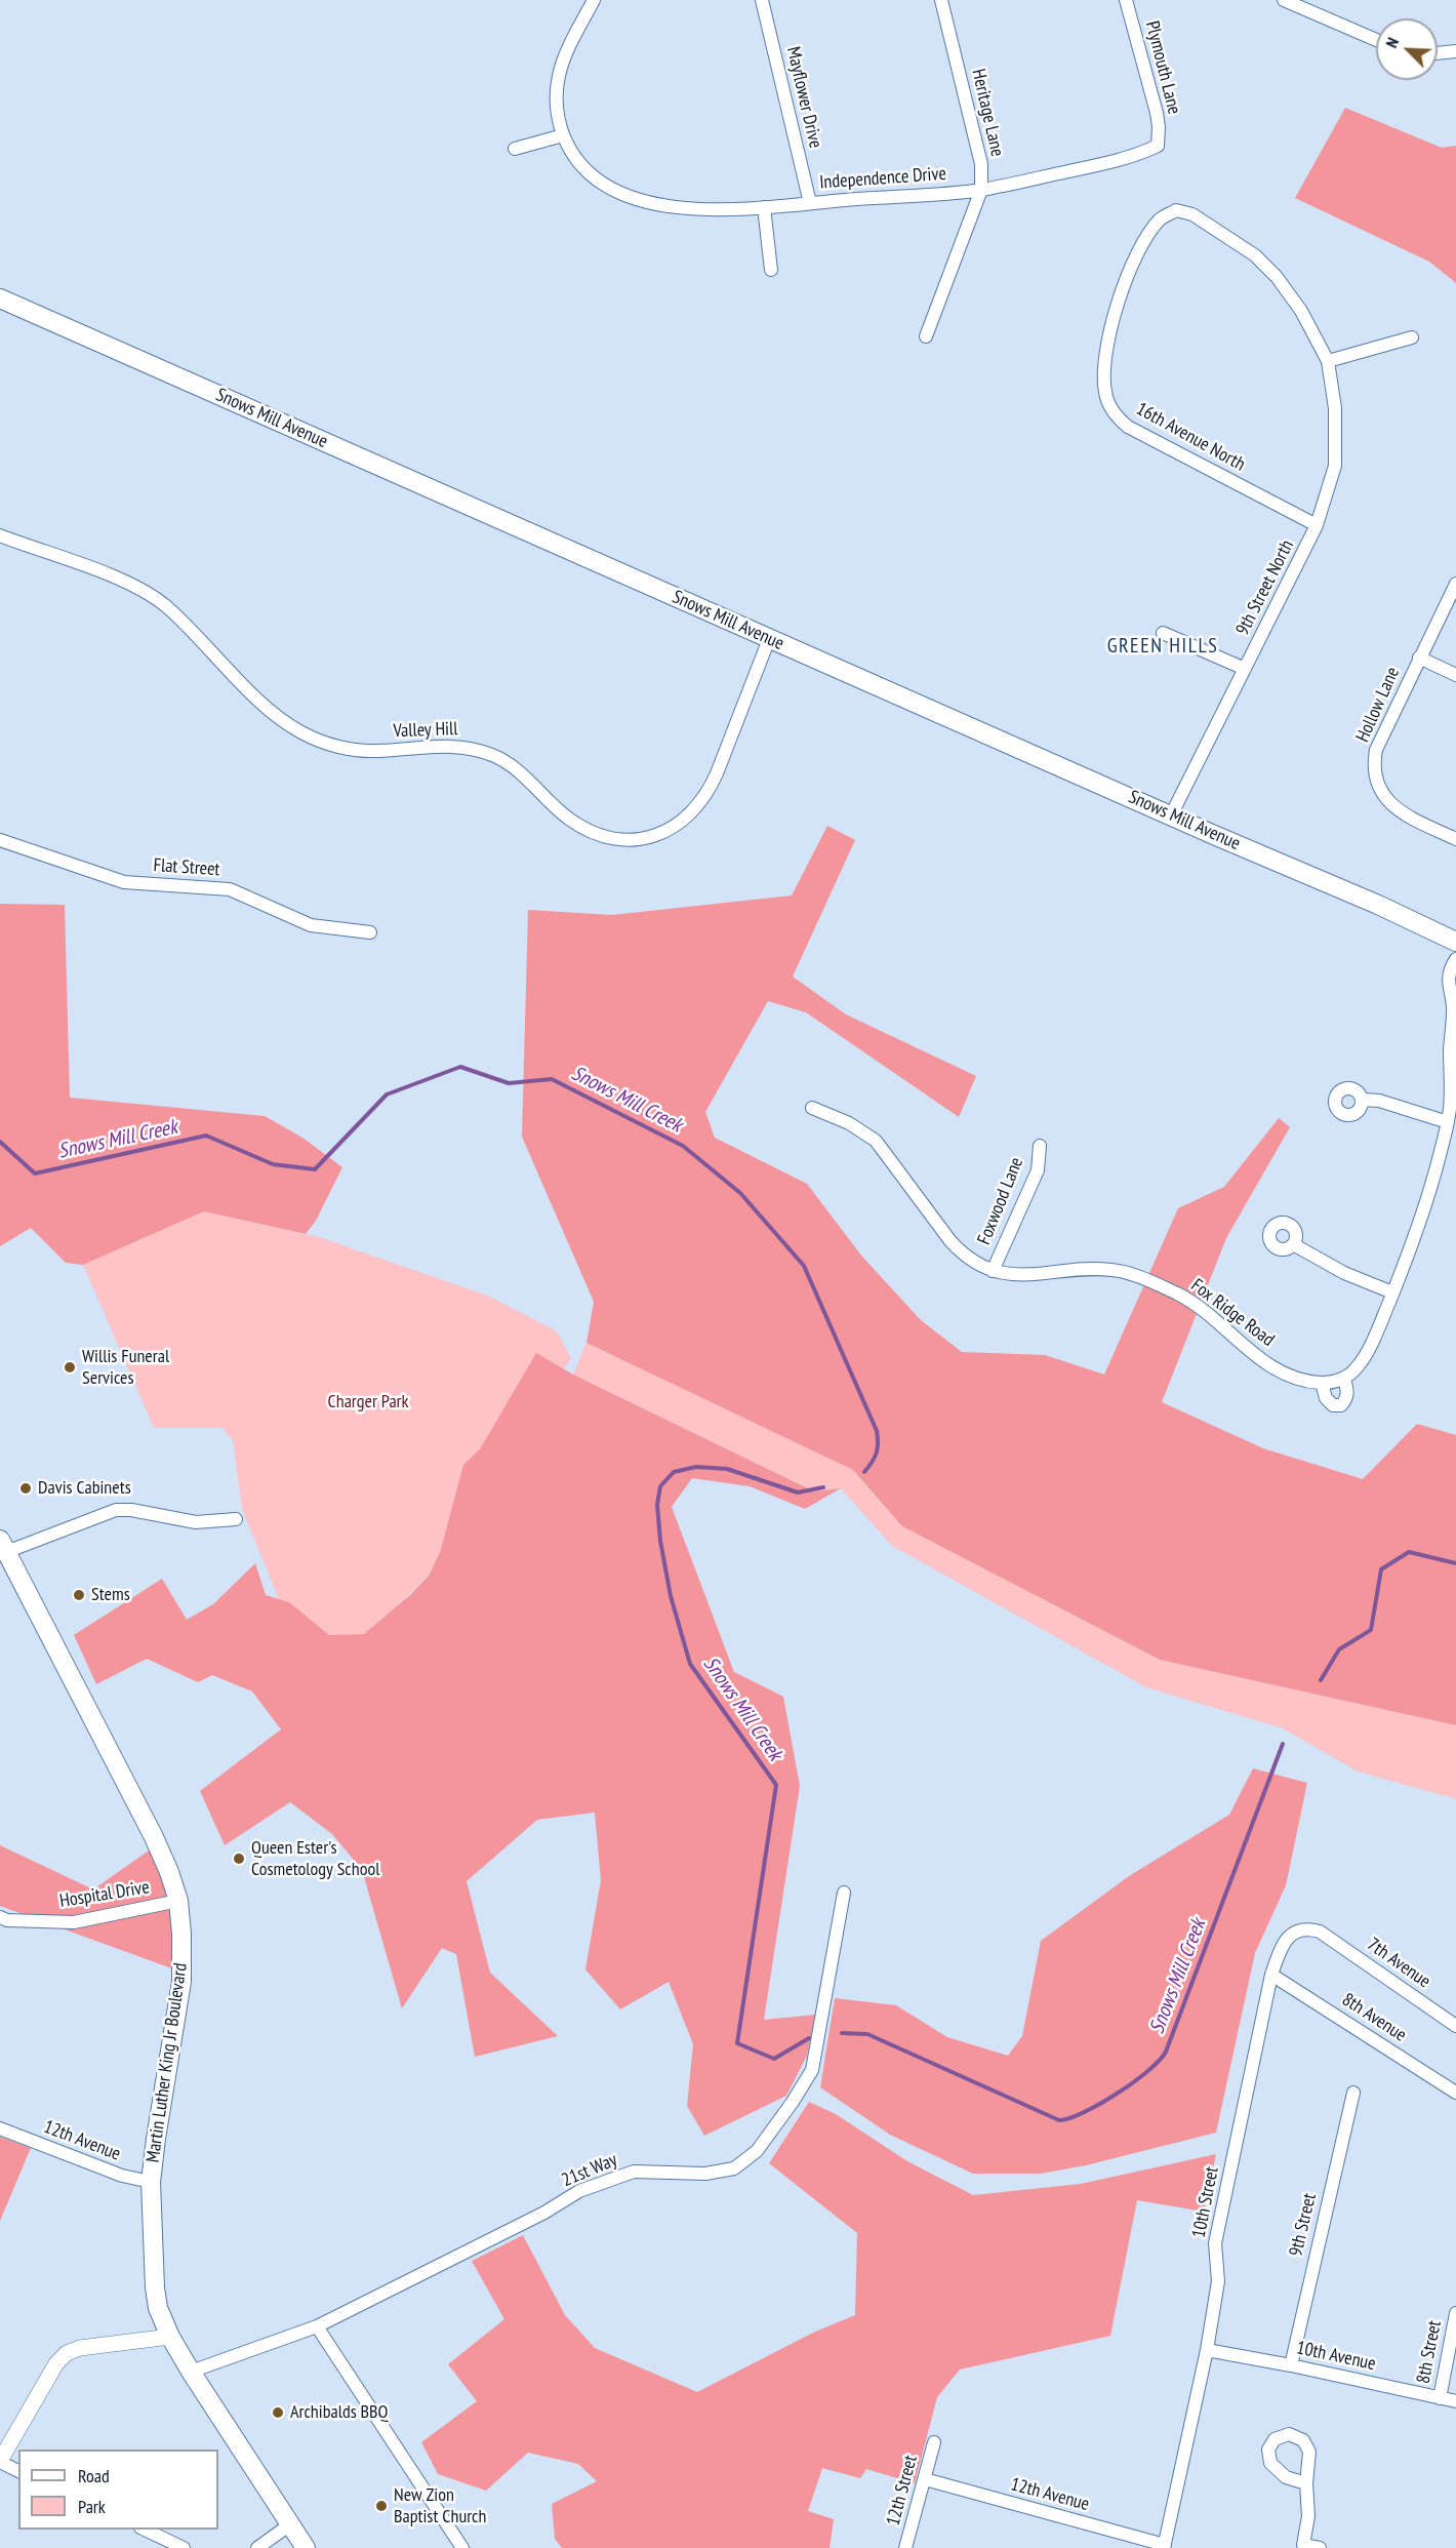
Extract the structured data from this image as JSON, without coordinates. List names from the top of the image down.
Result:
{
  "streets": {
    "main road": ["Snows Mill Avenue", "Martin Luther King Jr Boulevard"],
    "street": [
      "Plymouth Lane",
      "Mayflower Drive",
      "Heritage Lane",
      "Independence Drive",
      "16th Avenue North",
      "9th Street North",
      "Hollow Lane",
      "Valley Hill",
      "Flat Street",
      "Foxwood Lane",
      "Fox Ridge Road",
      "Hospital Drive",
      "7th Avenue",
      "8th Avenue",
      "12th Avenue",
      "21st Way",
      "10th Street",
      "9th Street",
      "8th Street",
      "10th Avenue",
      "12th Street"
    ]
  },
  "crossings": [
    ["Plymouth Lane", "Independence Drive"],
    ["Mayflower Drive", "Independence Drive"],
    ["Heritage Lane", "Independence Drive"],
    ["Snows Mill Avenue", "9th Street North"],
    ["Snows Mill Avenue", "Valley Hill"],
    ["16th Avenue North", "9th Street North"],
    ["Foxwood Lane", "Fox Ridge Road"],
    ["Hospital Drive", "Martin Luther King Jr Boulevard"],
    ["7th Avenue", "10th Street"],
    ["8th Avenue", "10th Street"],
    ["Martin Luther King Jr Boulevard", "12th Avenue"],
    ["Martin Luther King Jr Boulevard", "21st Way"],
    ["12th Avenue", "10th Street"],
    ["12th Avenue", "12th Street"],
    ["10th Street", "10th Avenue"],
    ["9th Street", "10th Avenue"],
    ["8th Street", "10th Avenue"]
  ],
  "districts": ["GREEN HILLS"],
  "water": ["Snows Mill Creek"],
  "parks": ["Charger Park"],
  "places": [
    "Willis Funeral Services",
    "Davis Cabinets",
    "Stems",
    "Queen Ester's Cosmetology School",
    "Archibalds BBQ",
    "New Zion Baptist Church"
  ],
  "legend": ["Road", "Park"],
  "north": "top left"
}
